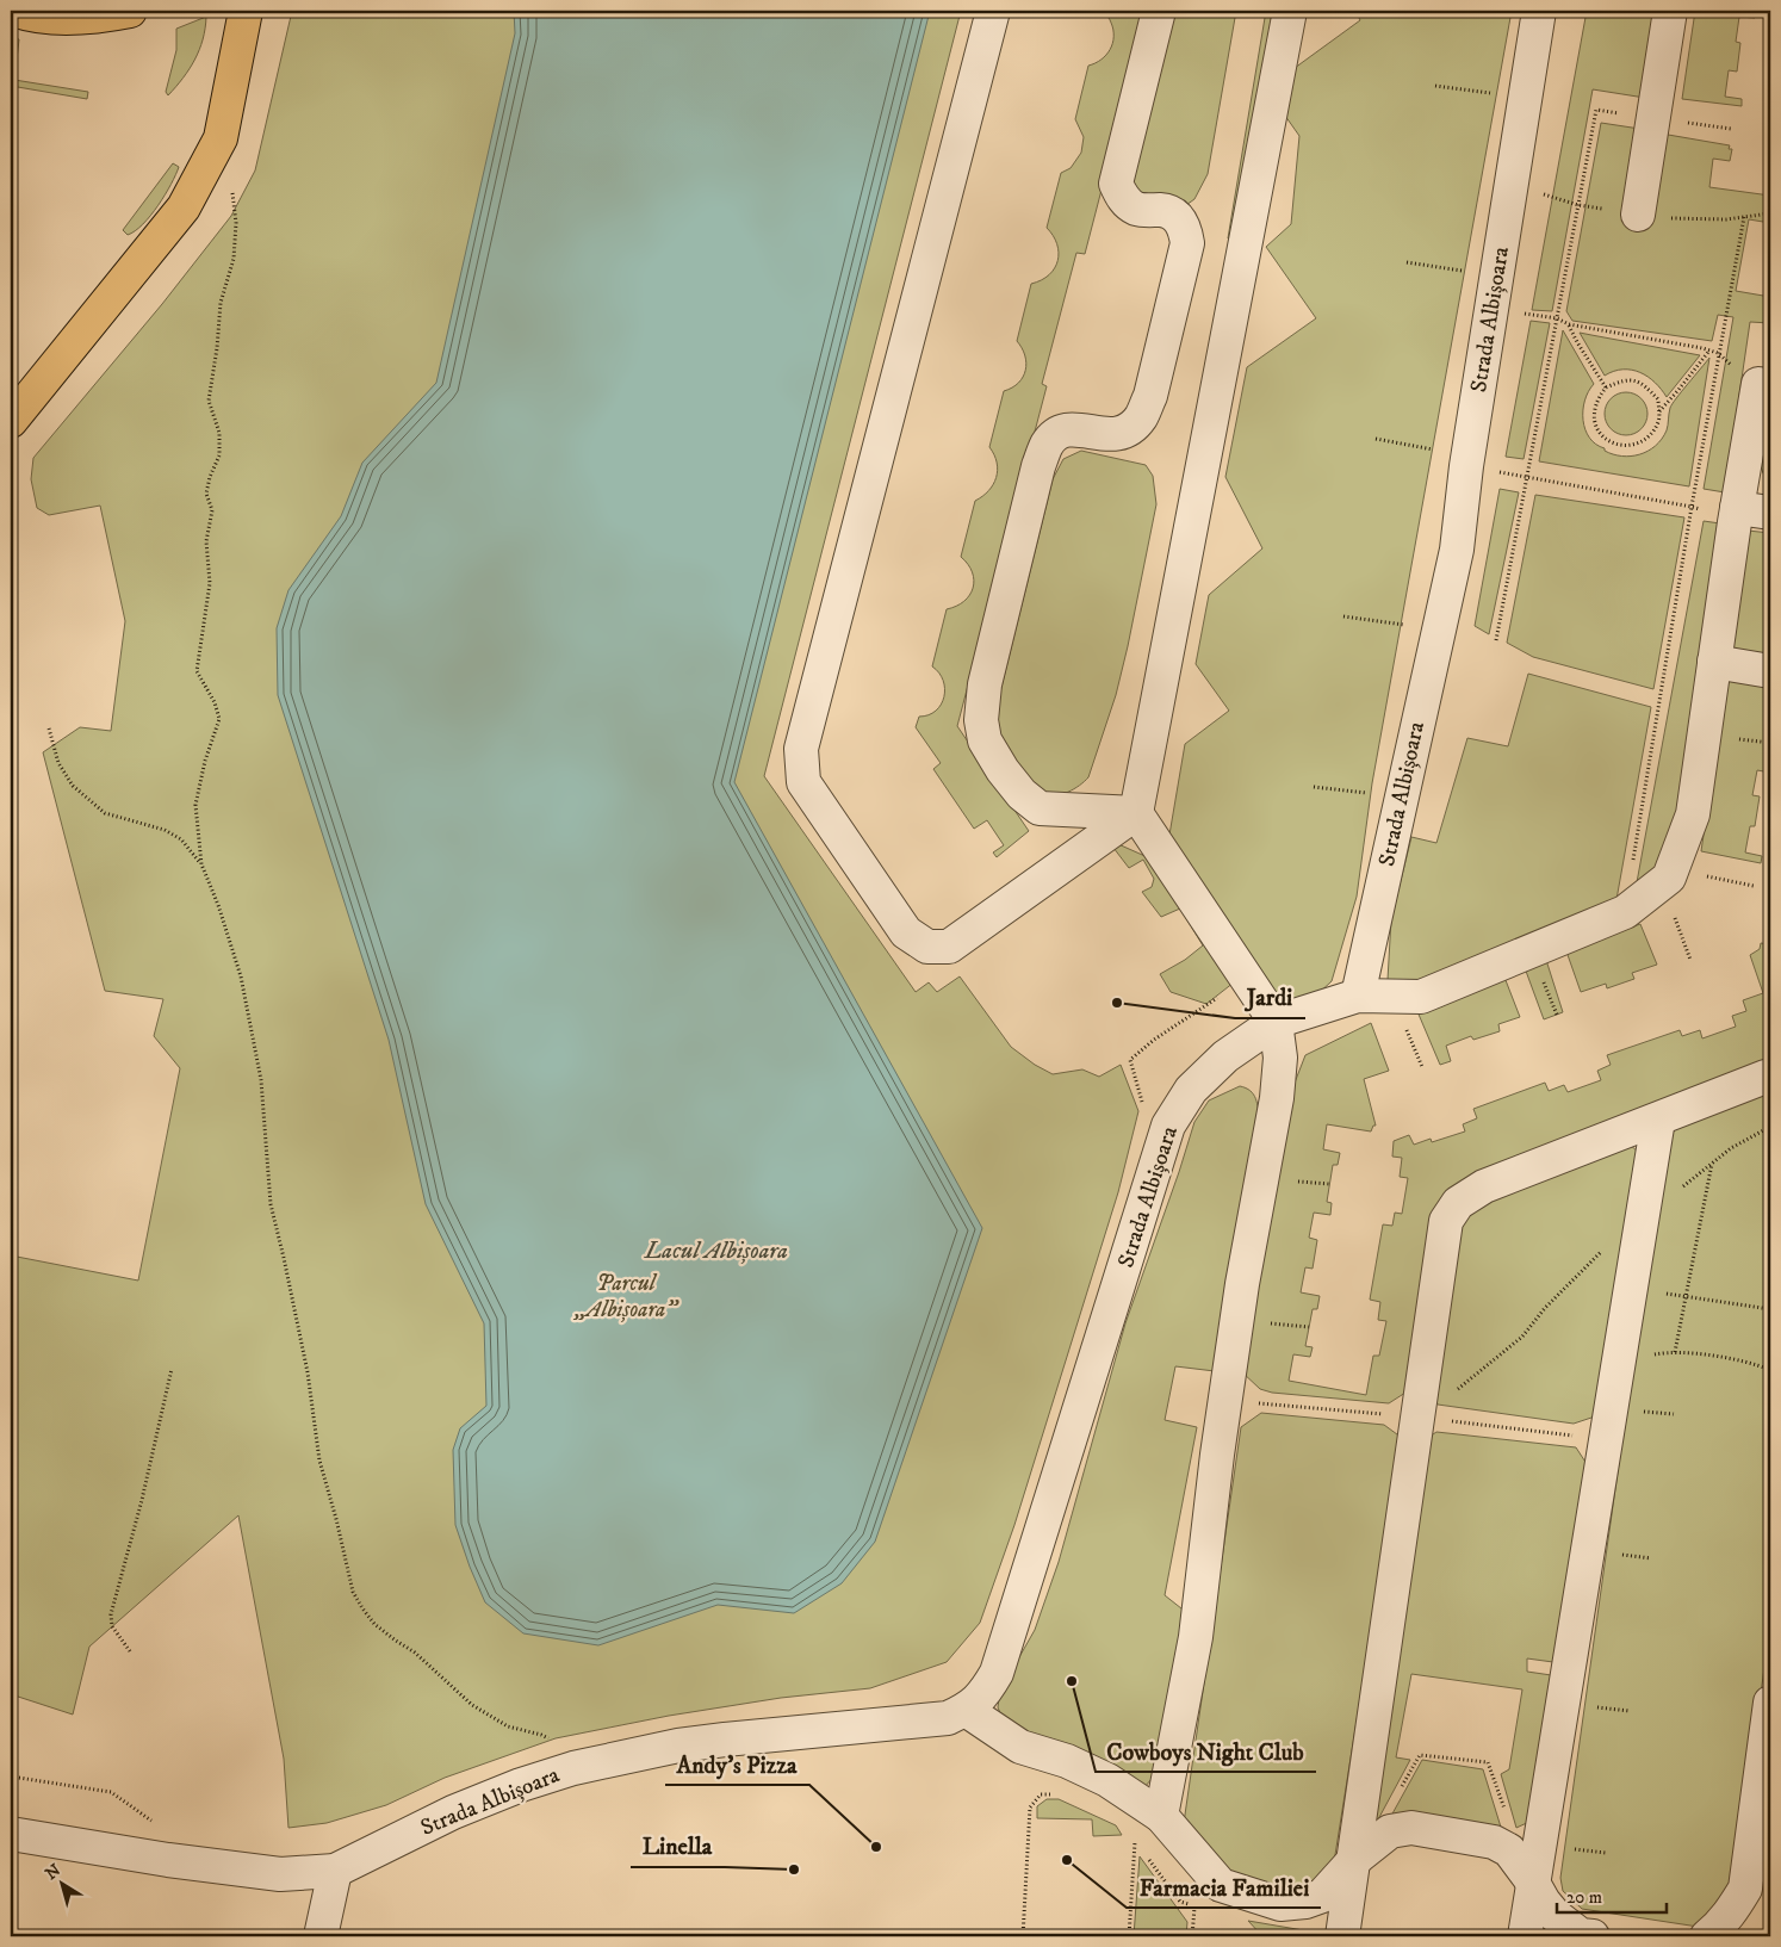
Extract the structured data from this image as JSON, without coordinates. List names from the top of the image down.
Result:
{
  "streets": {
    "lane": ["Strada Albișoara"]
  },
  "water": ["Lacul Albișoara"],
  "parks": ["Parcul „Albișoara”"],
  "places": [
    "Jardi",
    "Cowboys Night Club",
    "Andy's Pizza",
    "Farmacia Familiei",
    "Linella"
  ],
  "scale_bar": "20 m",
  "north": "top left"
}
